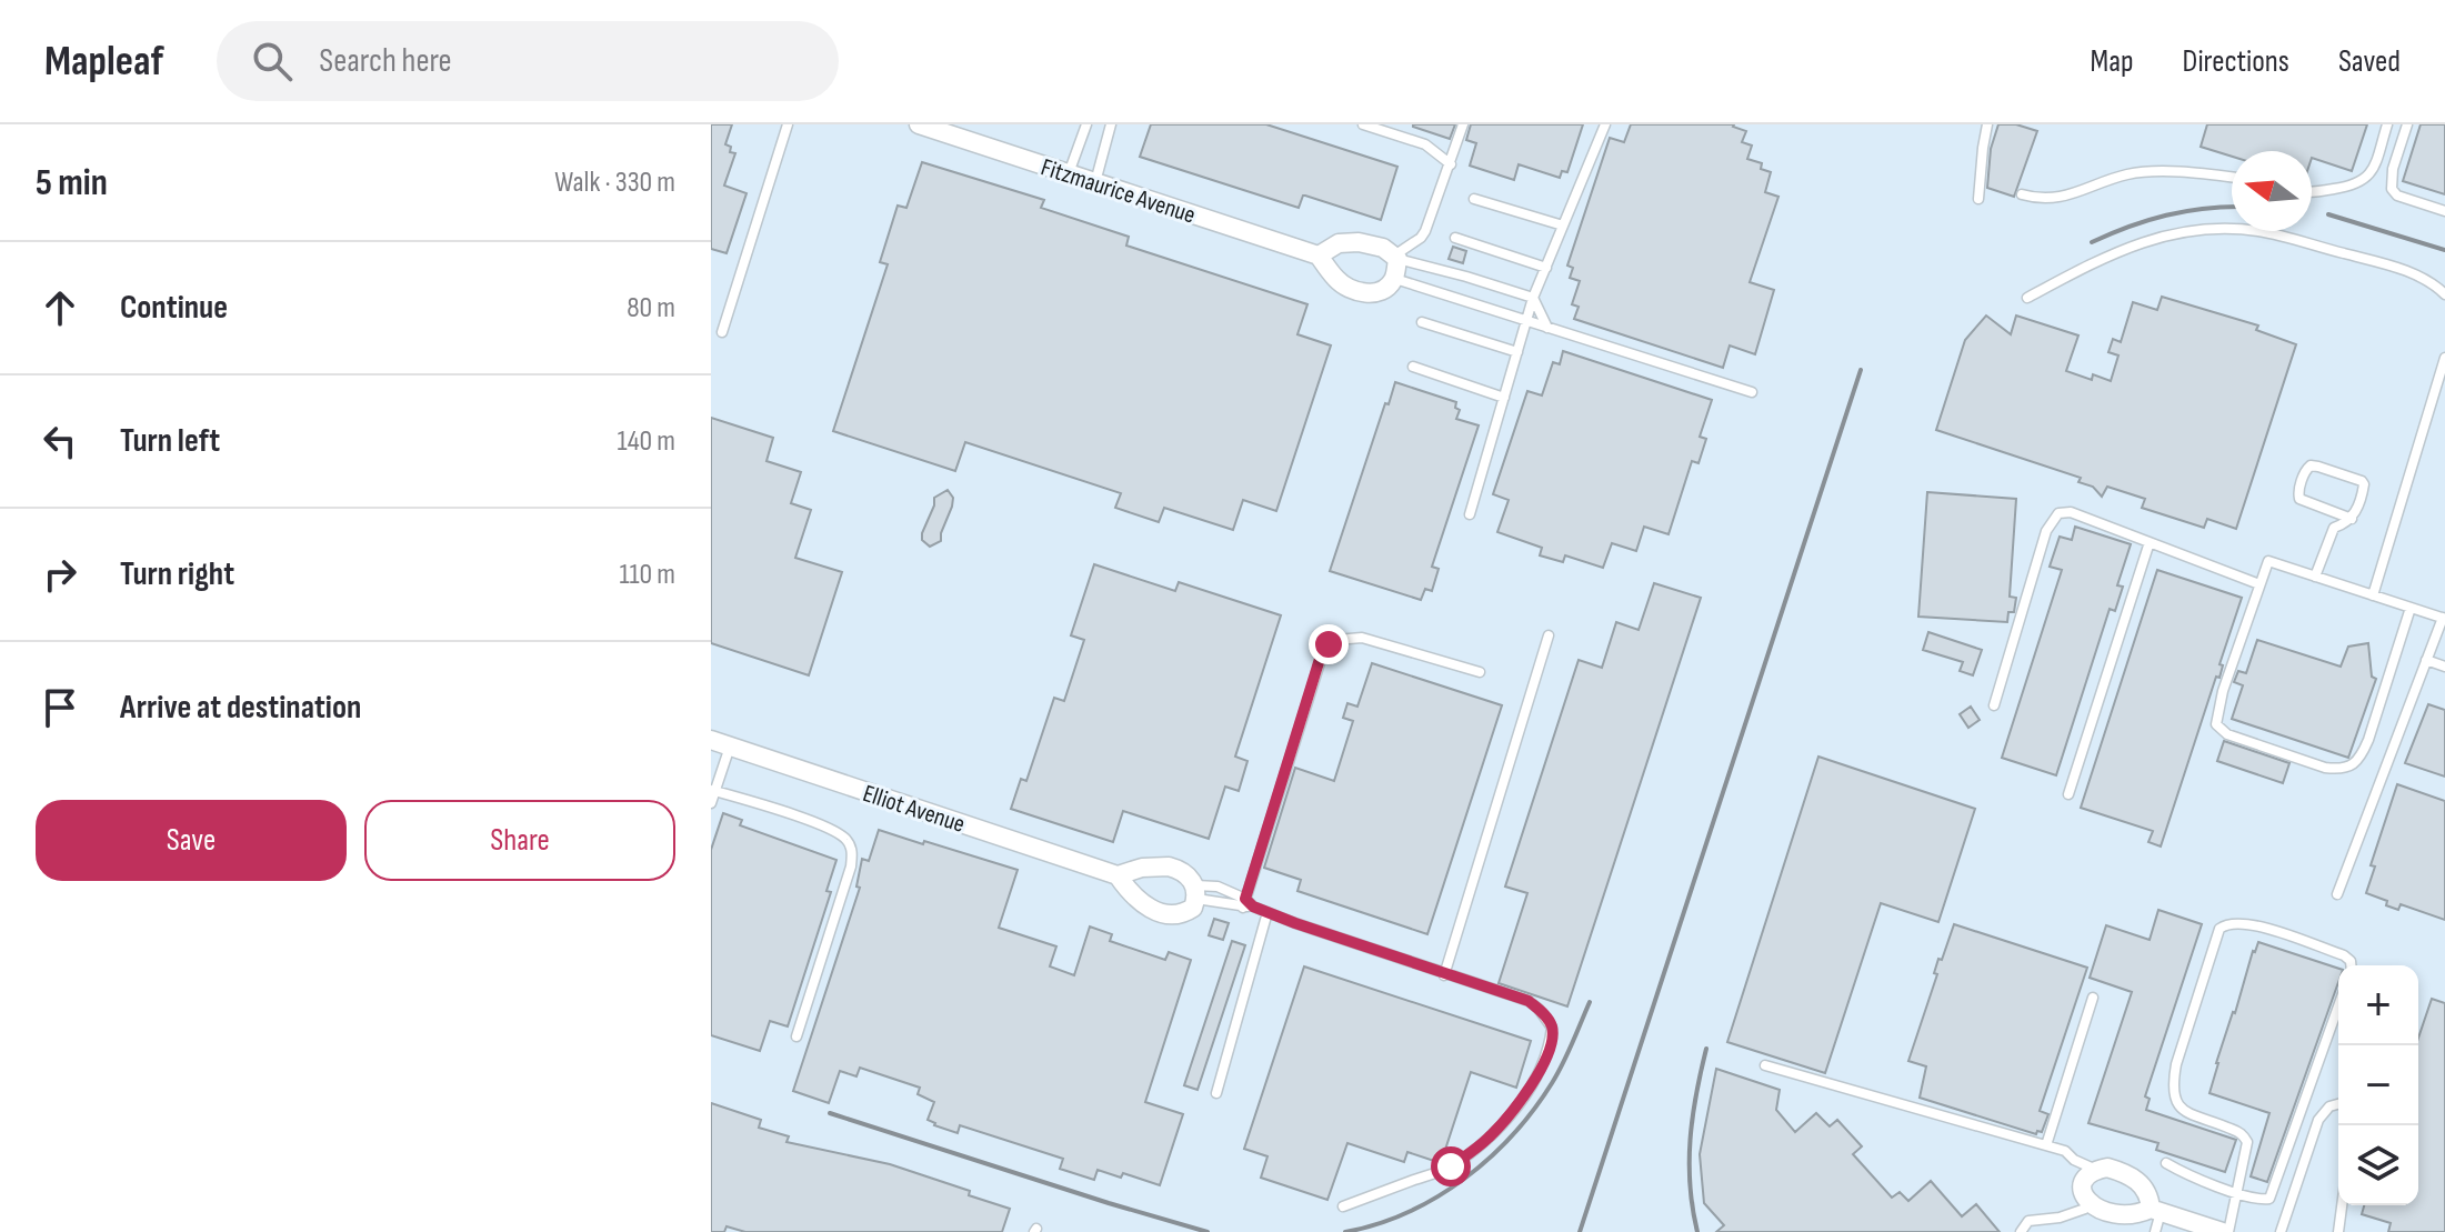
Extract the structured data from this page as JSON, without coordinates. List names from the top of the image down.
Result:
{
  "streets": {
    "street": ["Fitzmaurice Avenue", "Elliot Avenue"]
  },
  "north": "left",
  "page": {
    "header": "Mapleaf",
    "search": "Search here",
    "nav": ["Map", "Directions", "Saved"],
    "heading": ["5 min", "Walk · 330 m"],
    "list": [
      ["Continue", "80 m"],
      ["Turn left", "140 m"],
      ["Turn right", "110 m"],
      "Arrive at destination"
    ],
    "buttons": ["Save", "Share"],
    "map_buttons": ["+", "−"]
  }
}
